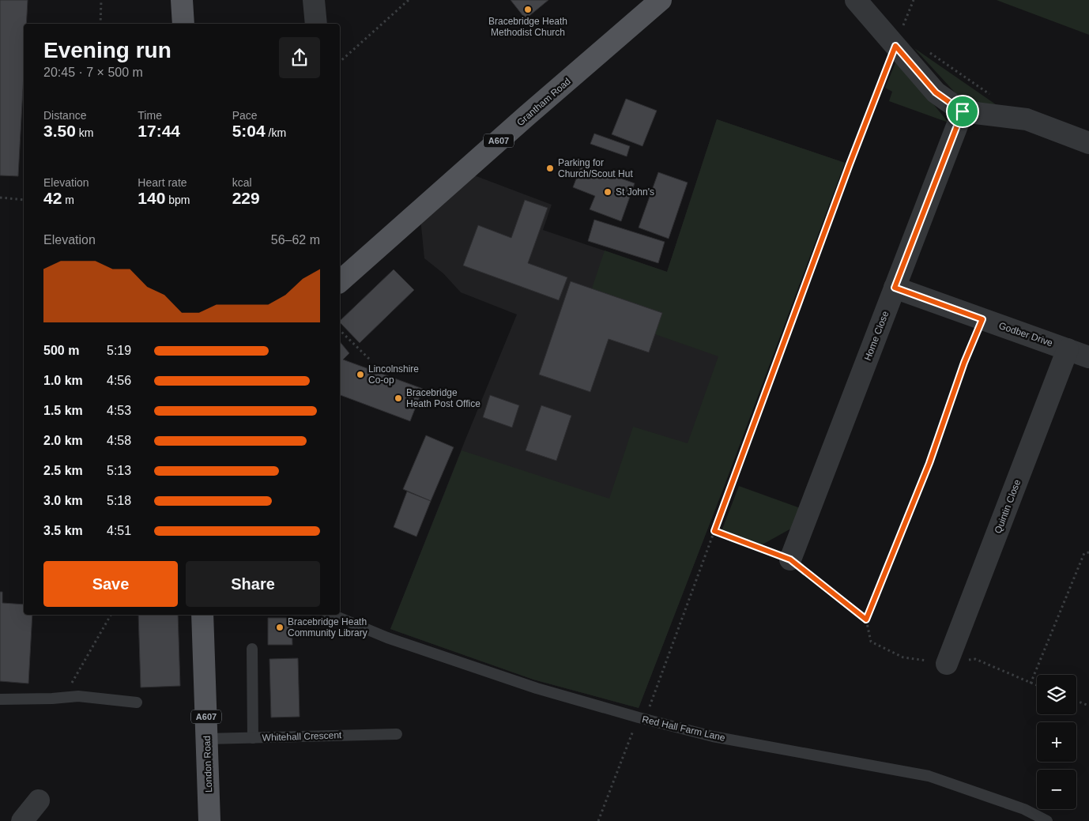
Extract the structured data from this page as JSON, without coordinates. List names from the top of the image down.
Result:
{
  "streets": {
    "main road": ["Grantham Road", "A607", "London Road"],
    "street": ["Godber Drive", "Home Close", "Quintin Close"],
    "lane": ["Red Hall Farm Lane", "Whitehall Crescent"]
  },
  "crossings": [
    ["Godber Drive", "Home Close"],
    ["Godber Drive", "Quintin Close"],
    ["Whitehall Crescent", "London Road"]
  ],
  "places": [
    "Bracebridge Heath Methodist Church",
    "Parking for Church/Scout Hut",
    "St John's",
    "Lincolnshire Co-op",
    "Bracebridge Heath Post Office",
    "Bracebridge Heath Community Library"
  ],
  "page": {
    "heading": ["Evening run", "20:45 · 7 × 500 m"],
    "stats": [
      ["Distance", "3.50 km"],
      ["Time", "17:44"],
      ["Pace", "5:04 /km"],
      ["Elevation", "42 m"],
      ["Heart rate", "140 bpm"],
      ["kcal", "229"]
    ],
    "chart": ["Elevation", "56–62 m"],
    "list": [
      {
        "name": "500 m",
        "note": "5:19"
      },
      {
        "name": "1.0 km",
        "note": "4:56"
      },
      {
        "name": "1.5 km",
        "note": "4:53"
      },
      {
        "name": "2.0 km",
        "note": "4:58"
      },
      {
        "name": "2.5 km",
        "note": "5:13"
      },
      {
        "name": "3.0 km",
        "note": "5:18"
      },
      {
        "name": "3.5 km",
        "note": "4:51"
      }
    ],
    "buttons": ["Save", "Share"],
    "map_buttons": ["+", "−"]
  }
}
